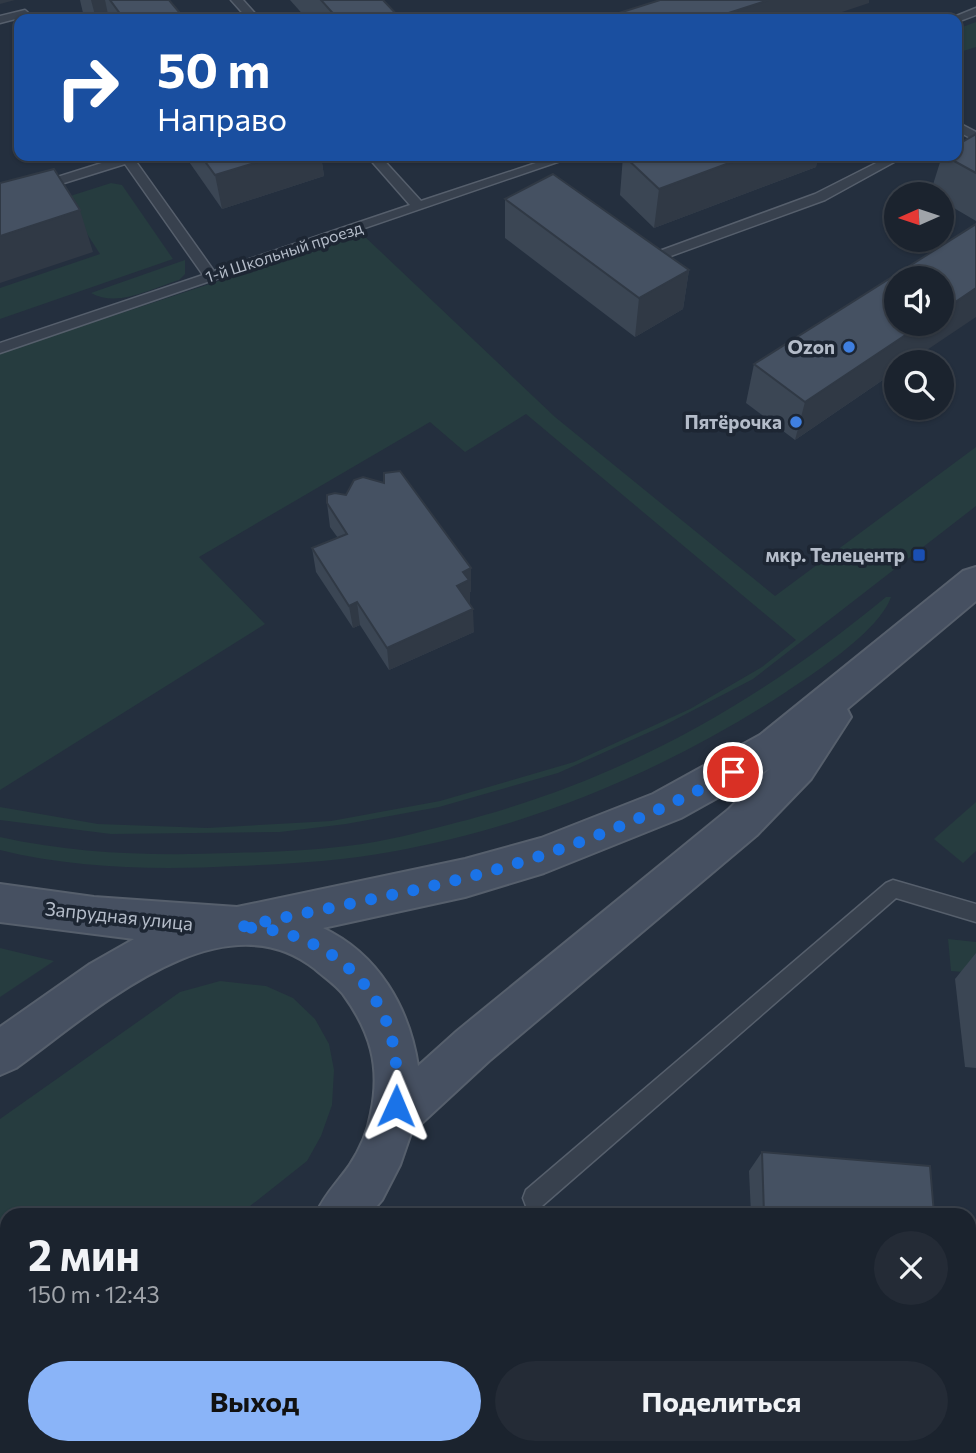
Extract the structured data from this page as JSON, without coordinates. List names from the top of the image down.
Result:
{
  "streets": {
    "main road": ["Запрудная улица"],
    "lane": ["1-й Школьный проезд"]
  },
  "places": {
    "other": ["Ozon", "Пятёрочка"],
    "transit": ["мкр. Телецентр"]
  },
  "north": "left",
  "page": {
    "turn": ["50 m", "Направо"],
    "heading": ["2 мин", "150 m · 12:43"],
    "buttons": ["Выход", "Поделиться"]
  }
}
